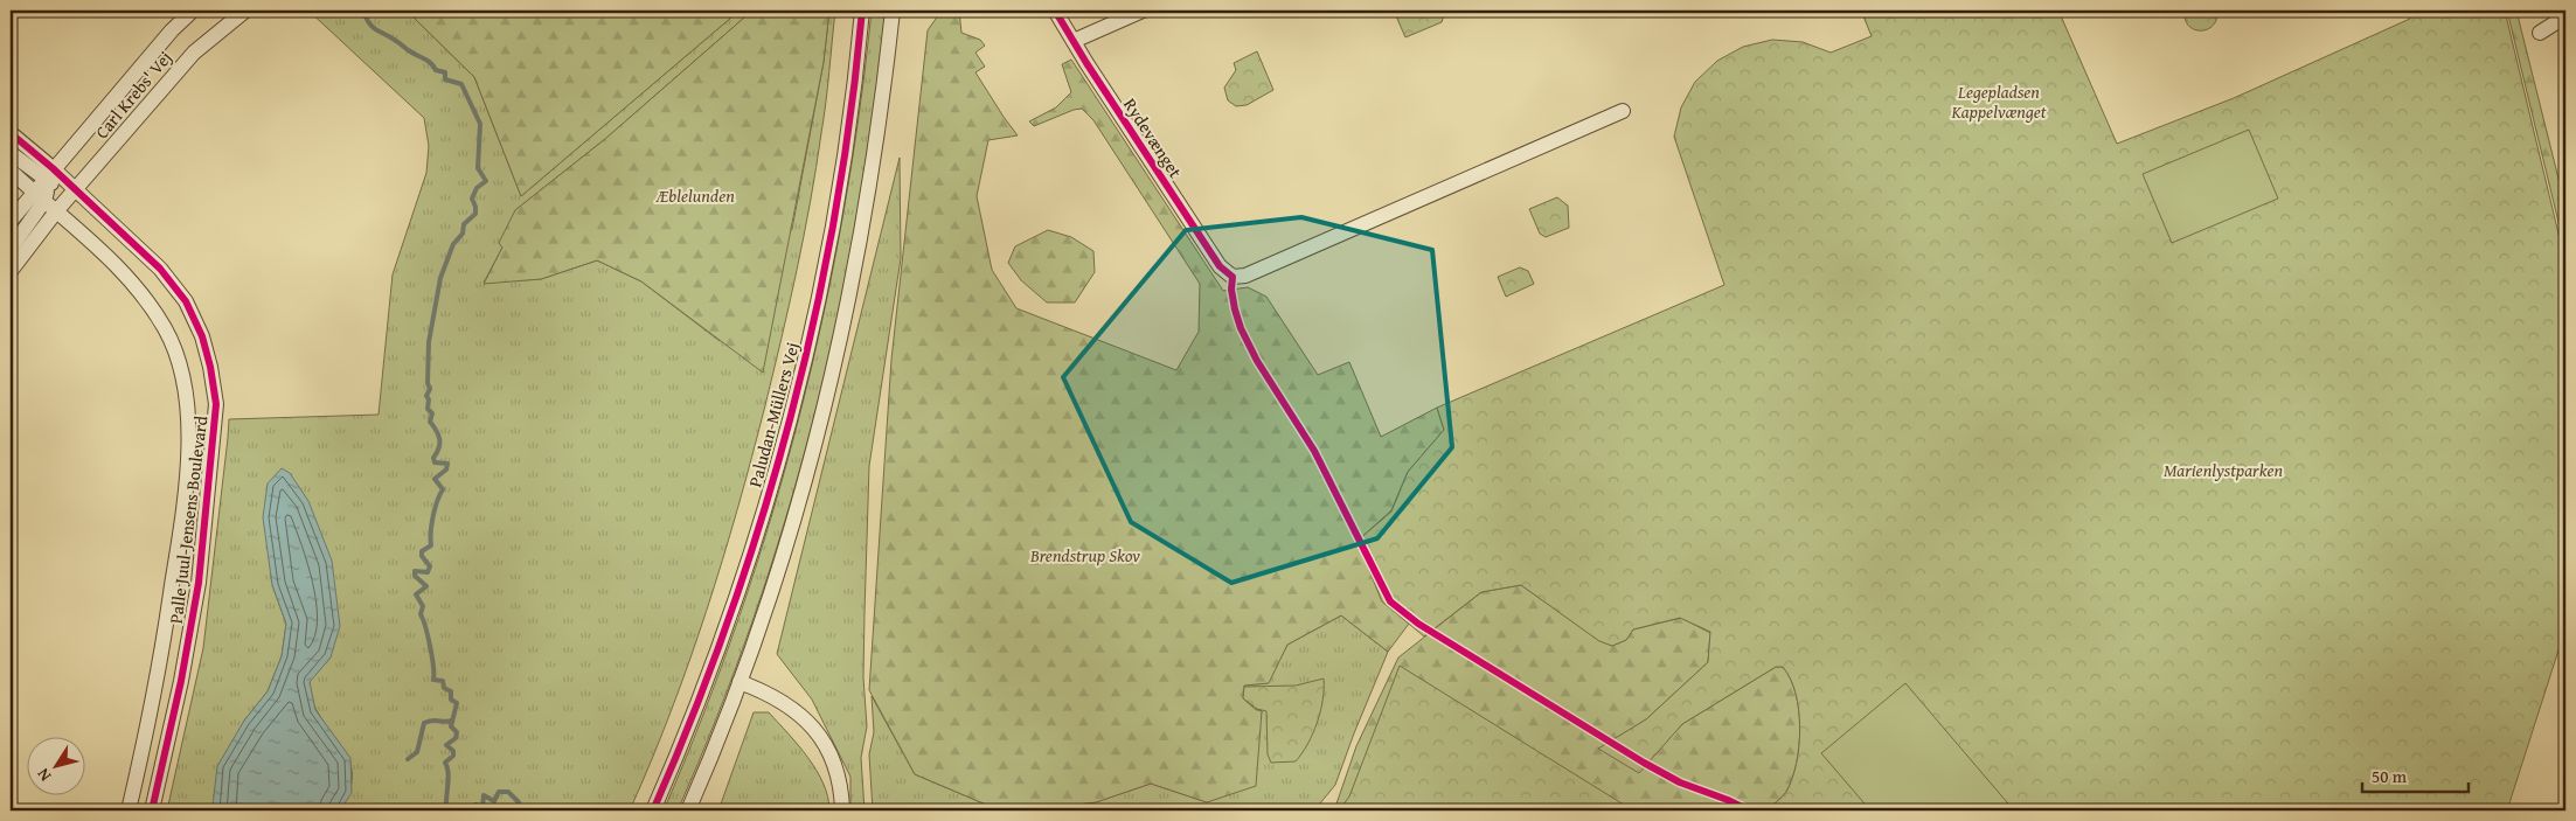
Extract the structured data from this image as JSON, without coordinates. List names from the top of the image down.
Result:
{
  "streets": {
    "street": [
      "Carl Krebs' Vej",
      "Rydevænget",
      "Paludan-Müllers Vej",
      "Palle Juul-Jensens Boulevard"
    ]
  },
  "crossings": [
    ["Carl Krebs' Vej", "Palle Juul-Jensens Boulevard"]
  ],
  "parks": [
    "Legepladsen Kappelvænget",
    "Æblelunden",
    "Marienlystparken",
    "Brendstrup Skov"
  ],
  "scale_bar": "50 m",
  "north": "bottom left"
}
